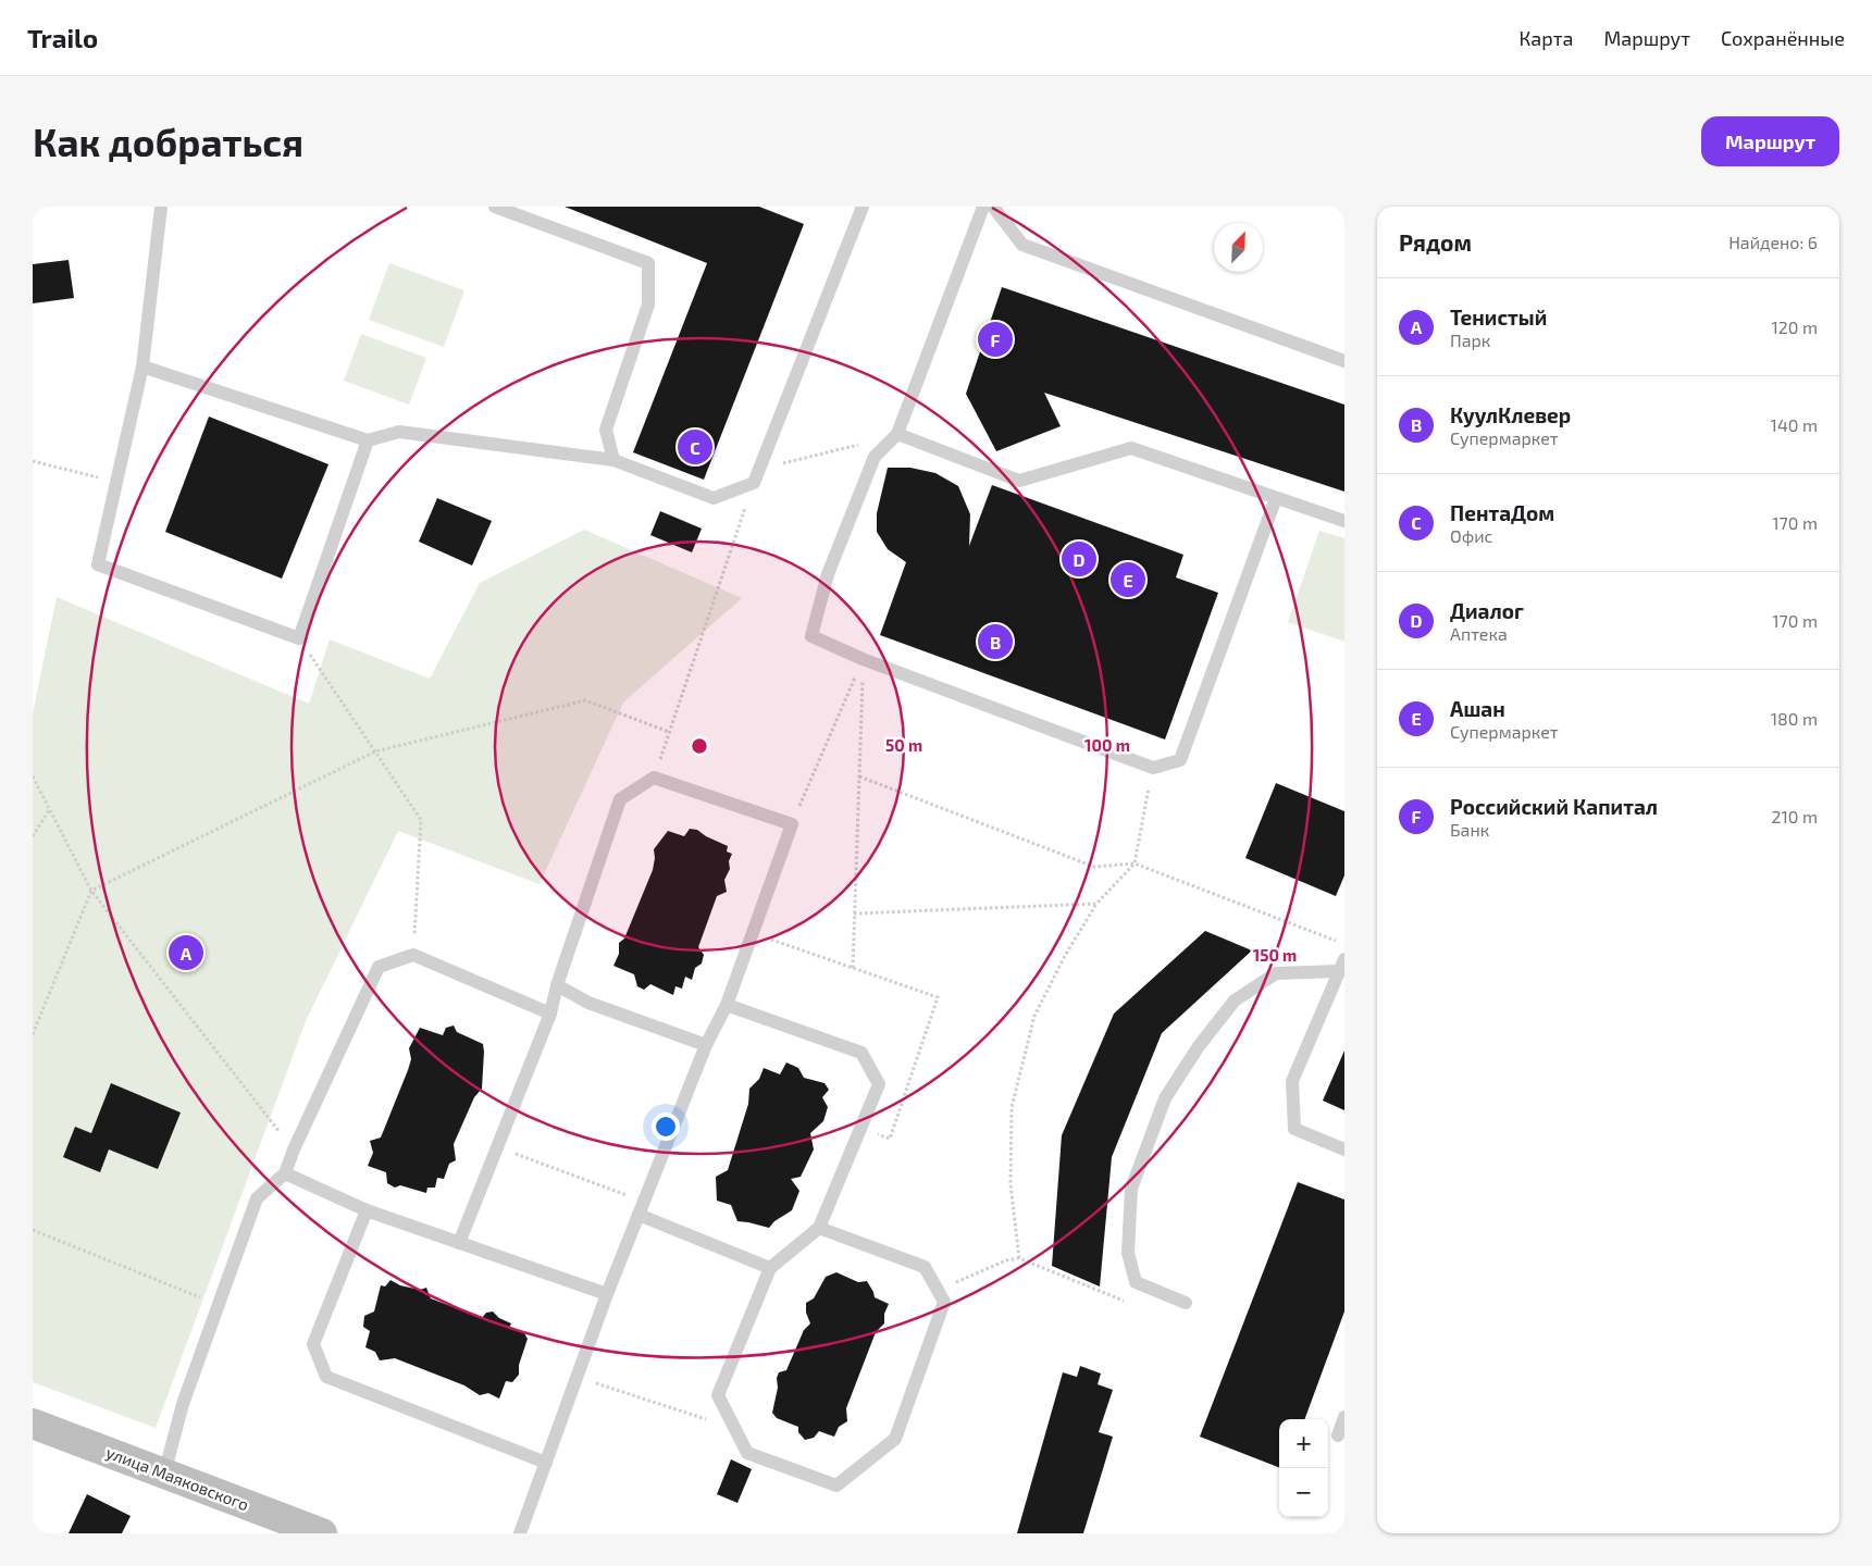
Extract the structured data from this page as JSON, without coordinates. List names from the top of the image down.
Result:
{
  "streets": {
    "street": ["улица Маяковского"]
  },
  "north": "top right",
  "page": {
    "header": "Trailo",
    "nav": ["Карта", "Маршрут", "Сохранённые"],
    "buttons": "Маршрут",
    "title": "Как добраться",
    "heading": ["Рядом", "Найдено: 6"],
    "list": [
      {
        "mark": "A",
        "name": "Тенистый",
        "note": "Парк",
        "value": "120 m"
      },
      {
        "mark": "B",
        "name": "КуулКлевер",
        "note": "Супермаркет",
        "value": "140 m"
      },
      {
        "mark": "C",
        "name": "ПентаДом",
        "note": "Офис",
        "value": "170 m"
      },
      {
        "mark": "D",
        "name": "Диалог",
        "note": "Аптека",
        "value": "170 m"
      },
      {
        "mark": "E",
        "name": "Ашан",
        "note": "Супермаркет",
        "value": "180 m"
      },
      {
        "mark": "F",
        "name": "Российский Капитал",
        "note": "Банк",
        "value": "210 m"
      }
    ],
    "pins": [
      "F",
      "C",
      "D",
      "E",
      "B",
      "A"
    ],
    "map_buttons": ["+", "−"]
  },
  "rings": ["50 m", "100 m", "150 m"]
}
